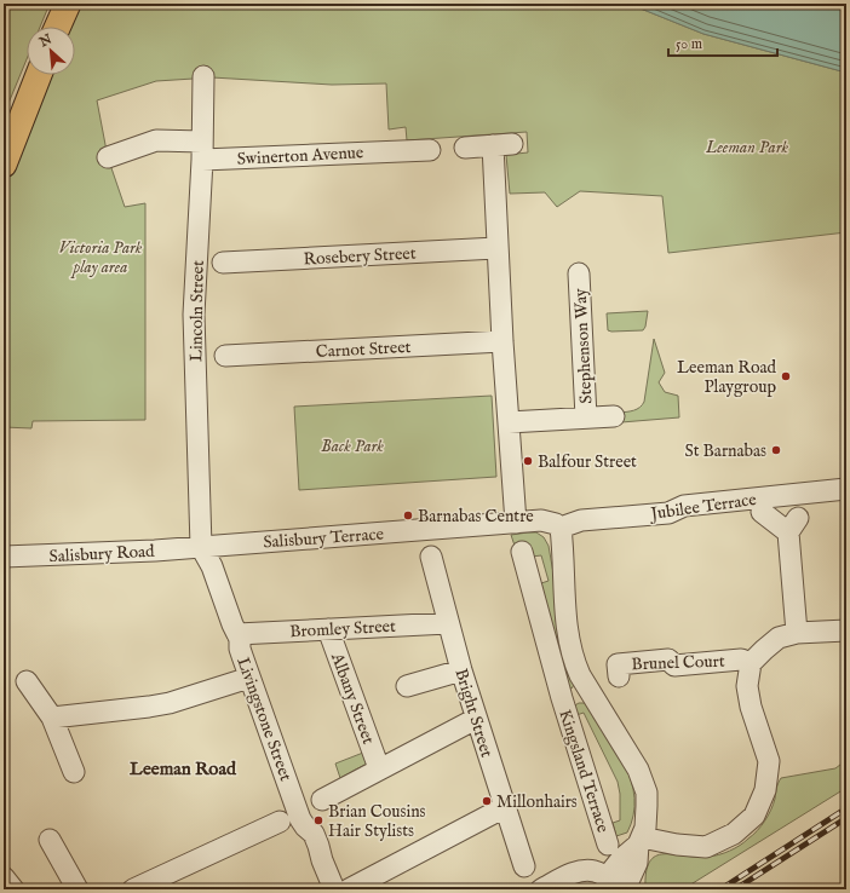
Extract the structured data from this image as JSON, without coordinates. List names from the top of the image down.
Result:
{
  "streets": {
    "street": [
      "Swinerton Avenue",
      "Rosebery Street",
      "Lincoln Street",
      "Stephenson Way",
      "Carnot Street",
      "Jubilee Terrace",
      "Salisbury Terrace",
      "Salisbury Road",
      "Bromley Street",
      "Brunel Court",
      "Albany Street",
      "Bright Street",
      "Livingstone Street",
      "Kingsland Terrace"
    ]
  },
  "crossings": [
    ["Swinerton Avenue", "Lincoln Street"],
    ["Lincoln Street", "Salisbury Terrace"],
    ["Lincoln Street", "Salisbury Road"],
    ["Lincoln Street", "Livingstone Street"],
    ["Jubilee Terrace", "Salisbury Terrace"],
    ["Jubilee Terrace", "Kingsland Terrace"],
    ["Salisbury Terrace", "Salisbury Road"],
    ["Salisbury Terrace", "Livingstone Street"],
    ["Salisbury Terrace", "Kingsland Terrace"],
    ["Salisbury Road", "Livingstone Street"],
    ["Bromley Street", "Albany Street"],
    ["Bromley Street", "Bright Street"],
    ["Bromley Street", "Livingstone Street"]
  ],
  "districts": ["Leeman Road"],
  "parks": ["Leeman Park", "Victoria Park play area", "Back Park"],
  "places": [
    "Leeman Road Playgroup",
    "St Barnabas",
    "Balfour Street",
    "Barnabas Centre",
    "Millonhairs",
    "Brian Cousins Hair Stylists"
  ],
  "scale_bar": "50 m",
  "north": "top left"
}
